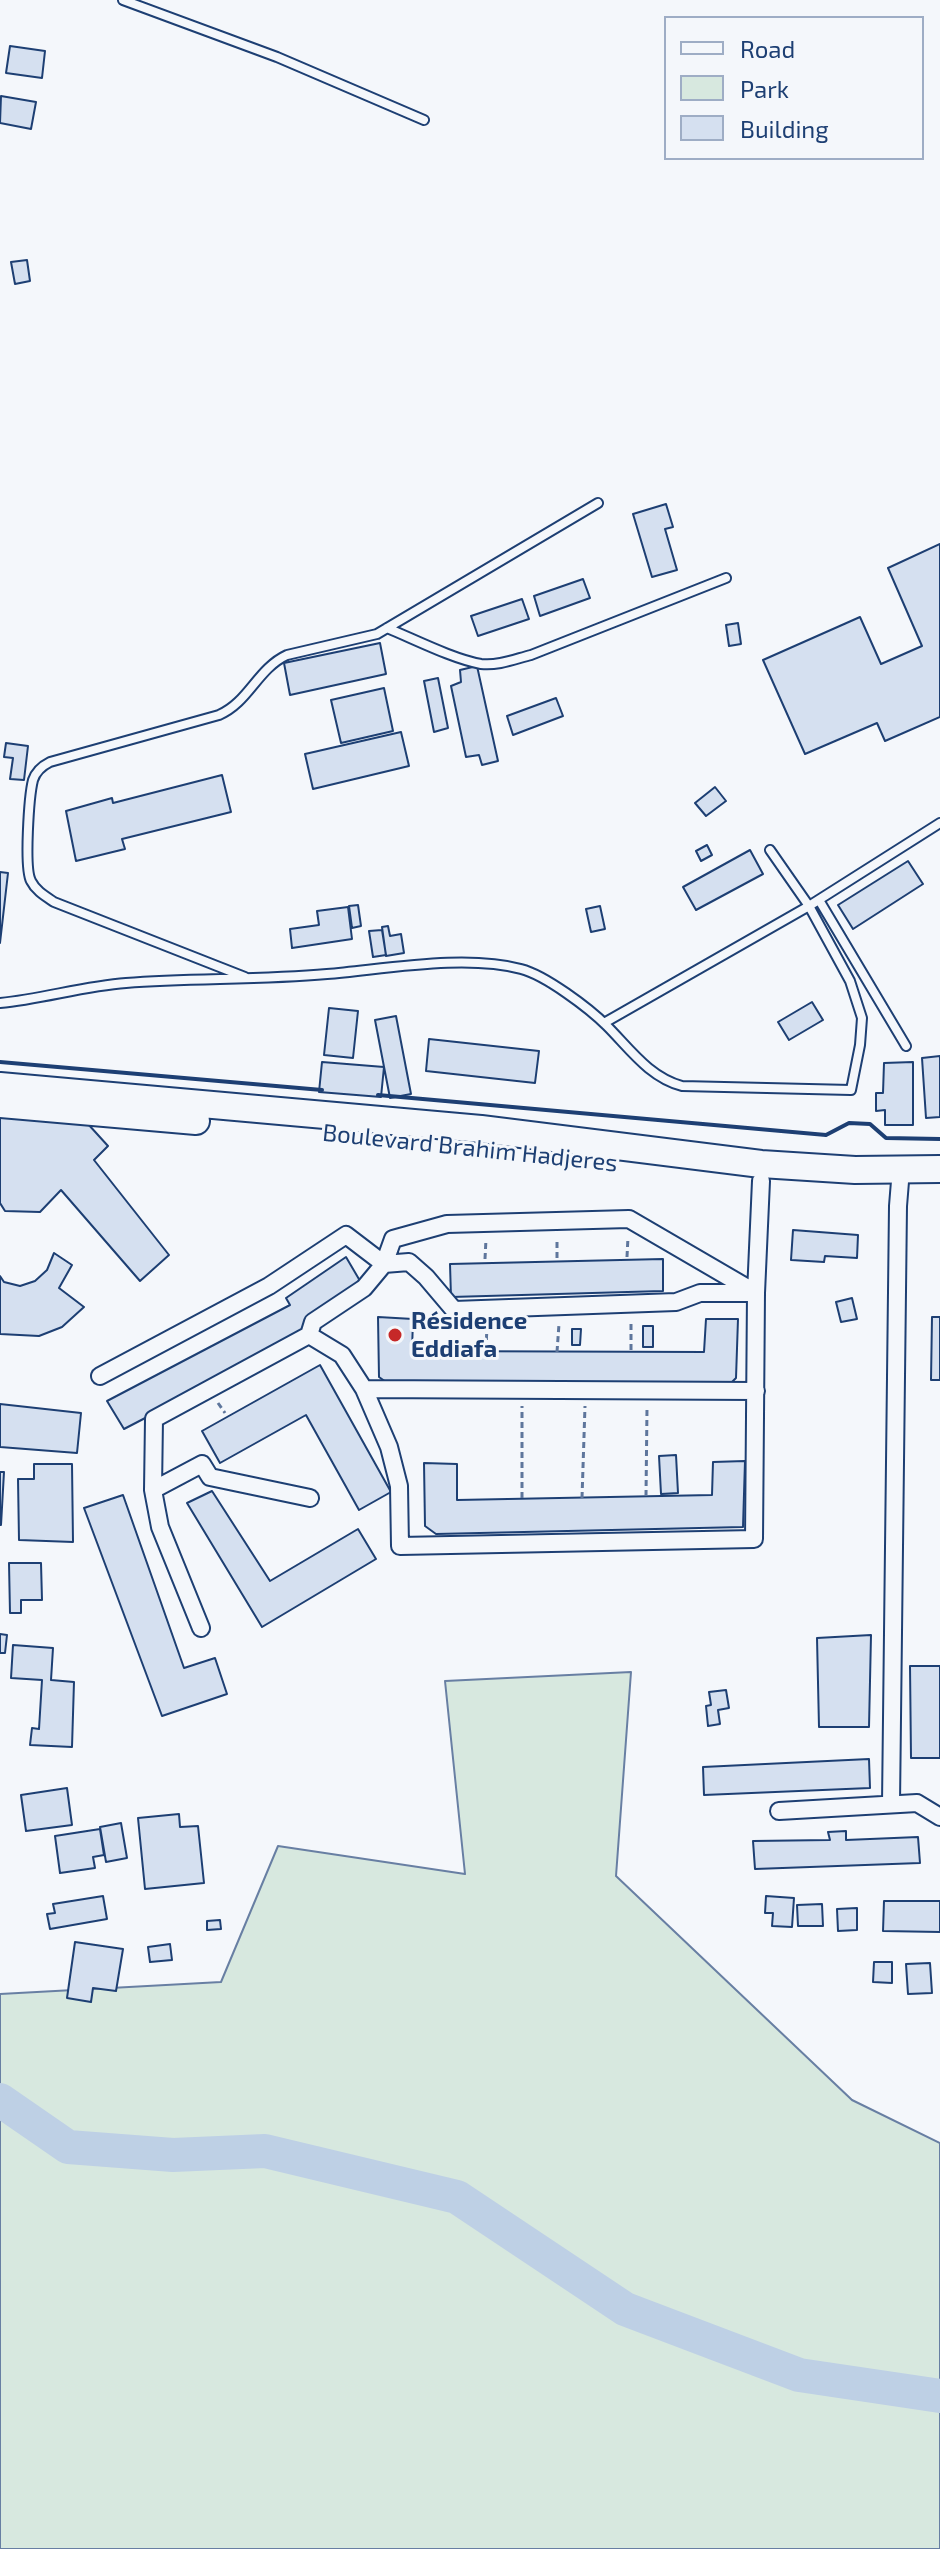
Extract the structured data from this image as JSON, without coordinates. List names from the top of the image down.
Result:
{
  "streets": {
    "main road": ["Boulevard Brahim Hadjeres"]
  },
  "places": ["Résidence Eddiafa"],
  "legend": ["Road", "Park", "Building"]
}
